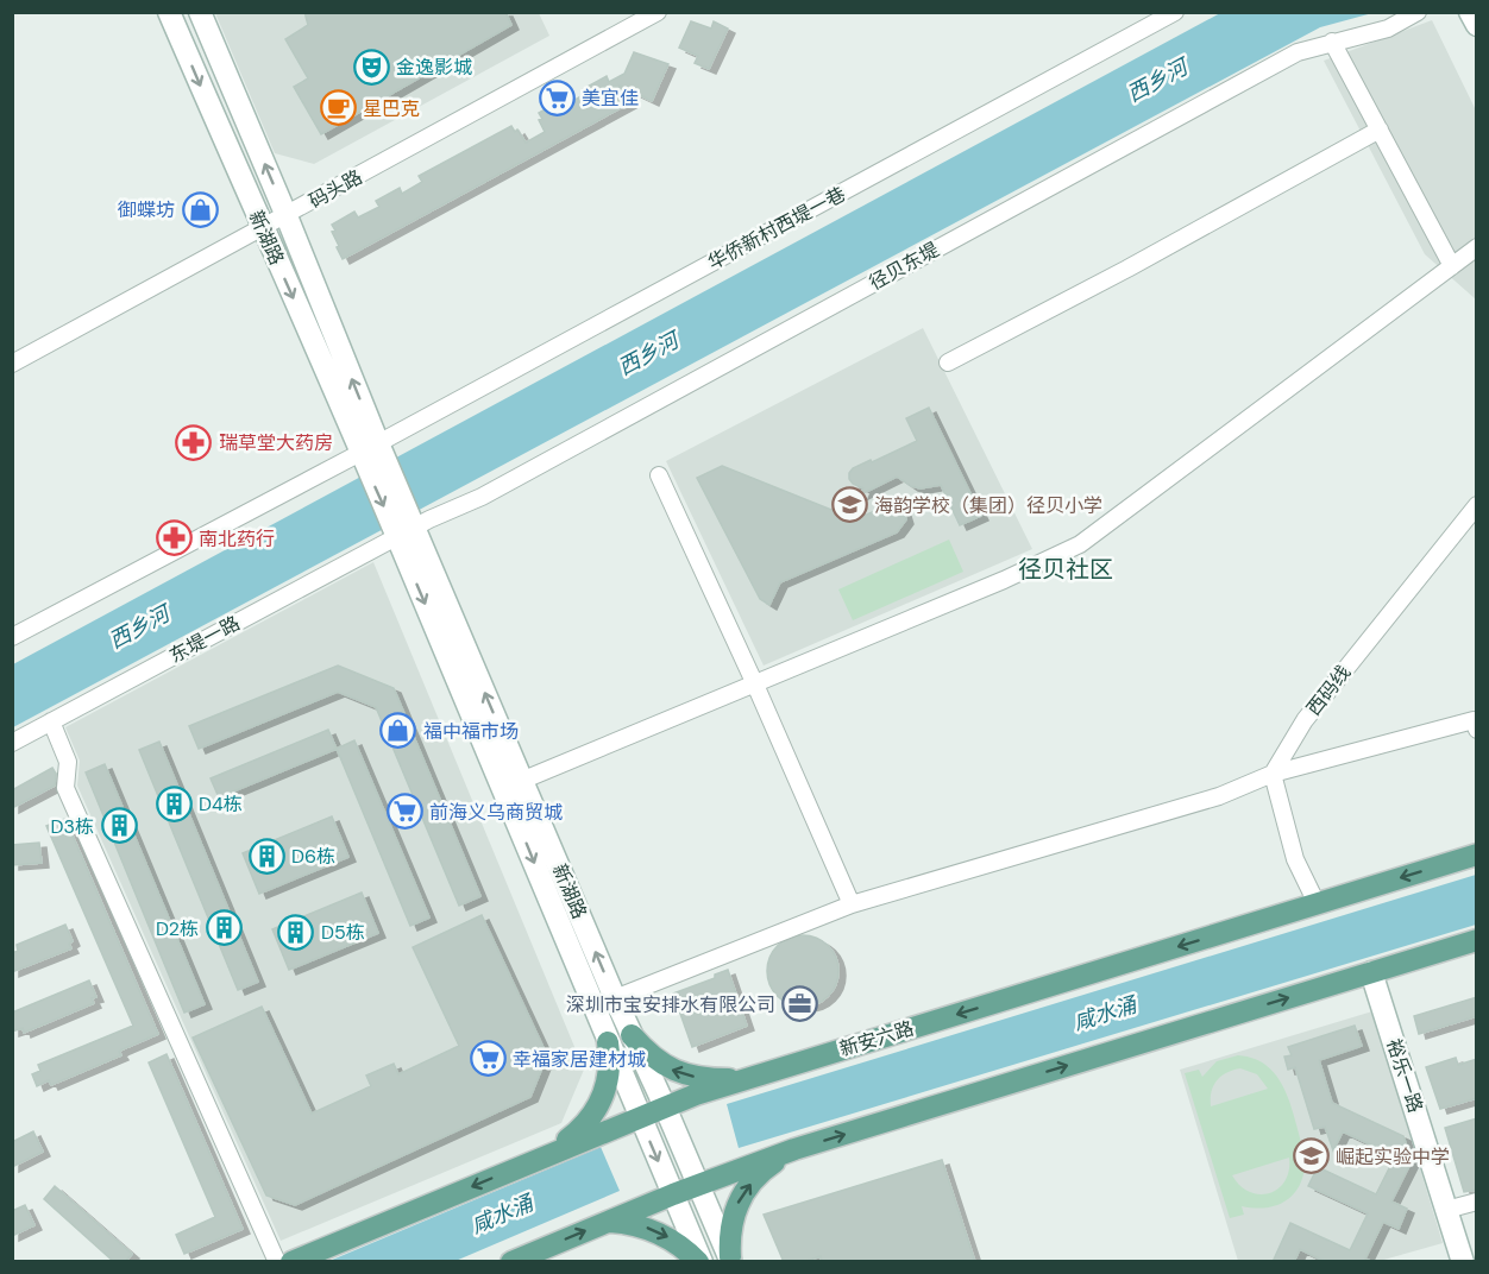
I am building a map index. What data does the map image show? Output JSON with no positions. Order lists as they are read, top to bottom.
{
  "streets": {
    "main road": ["新湖路", "新安六路", "裕乐一路"],
    "street": [
      "码头路",
      "华侨新村西堤一巷",
      "径贝东堤",
      "东堤一路",
      "西码线"
    ]
  },
  "crossings": [
    ["码头路", "新湖路"],
    ["华侨新村西堤一巷", "新湖路"],
    ["新湖路", "径贝东堤"],
    ["新湖路", "东堤一路"],
    ["新湖路", "新安六路"],
    ["径贝东堤", "东堤一路"]
  ],
  "districts": ["径贝社区"],
  "water": ["西乡河", "咸水涌"],
  "places": {
    "theatre": ["金逸影城"],
    "supermarket": ["美宜佳", "前海义乌商贸城", "幸福家居建材城"],
    "cafe": ["星巴克"],
    "shop": ["御蝶坊", "福中福市场"],
    "pharmacy": ["瑞草堂大药房", "南北药行"],
    "school or university": ["海韵学校（集团）径贝小学", "崛起实验中学"],
    "building": [
      "D4栋",
      "D3栋",
      "D6栋",
      "D2栋",
      "D5栋"
    ],
    "office": ["深圳市宝安排水有限公司"]
  }
}
